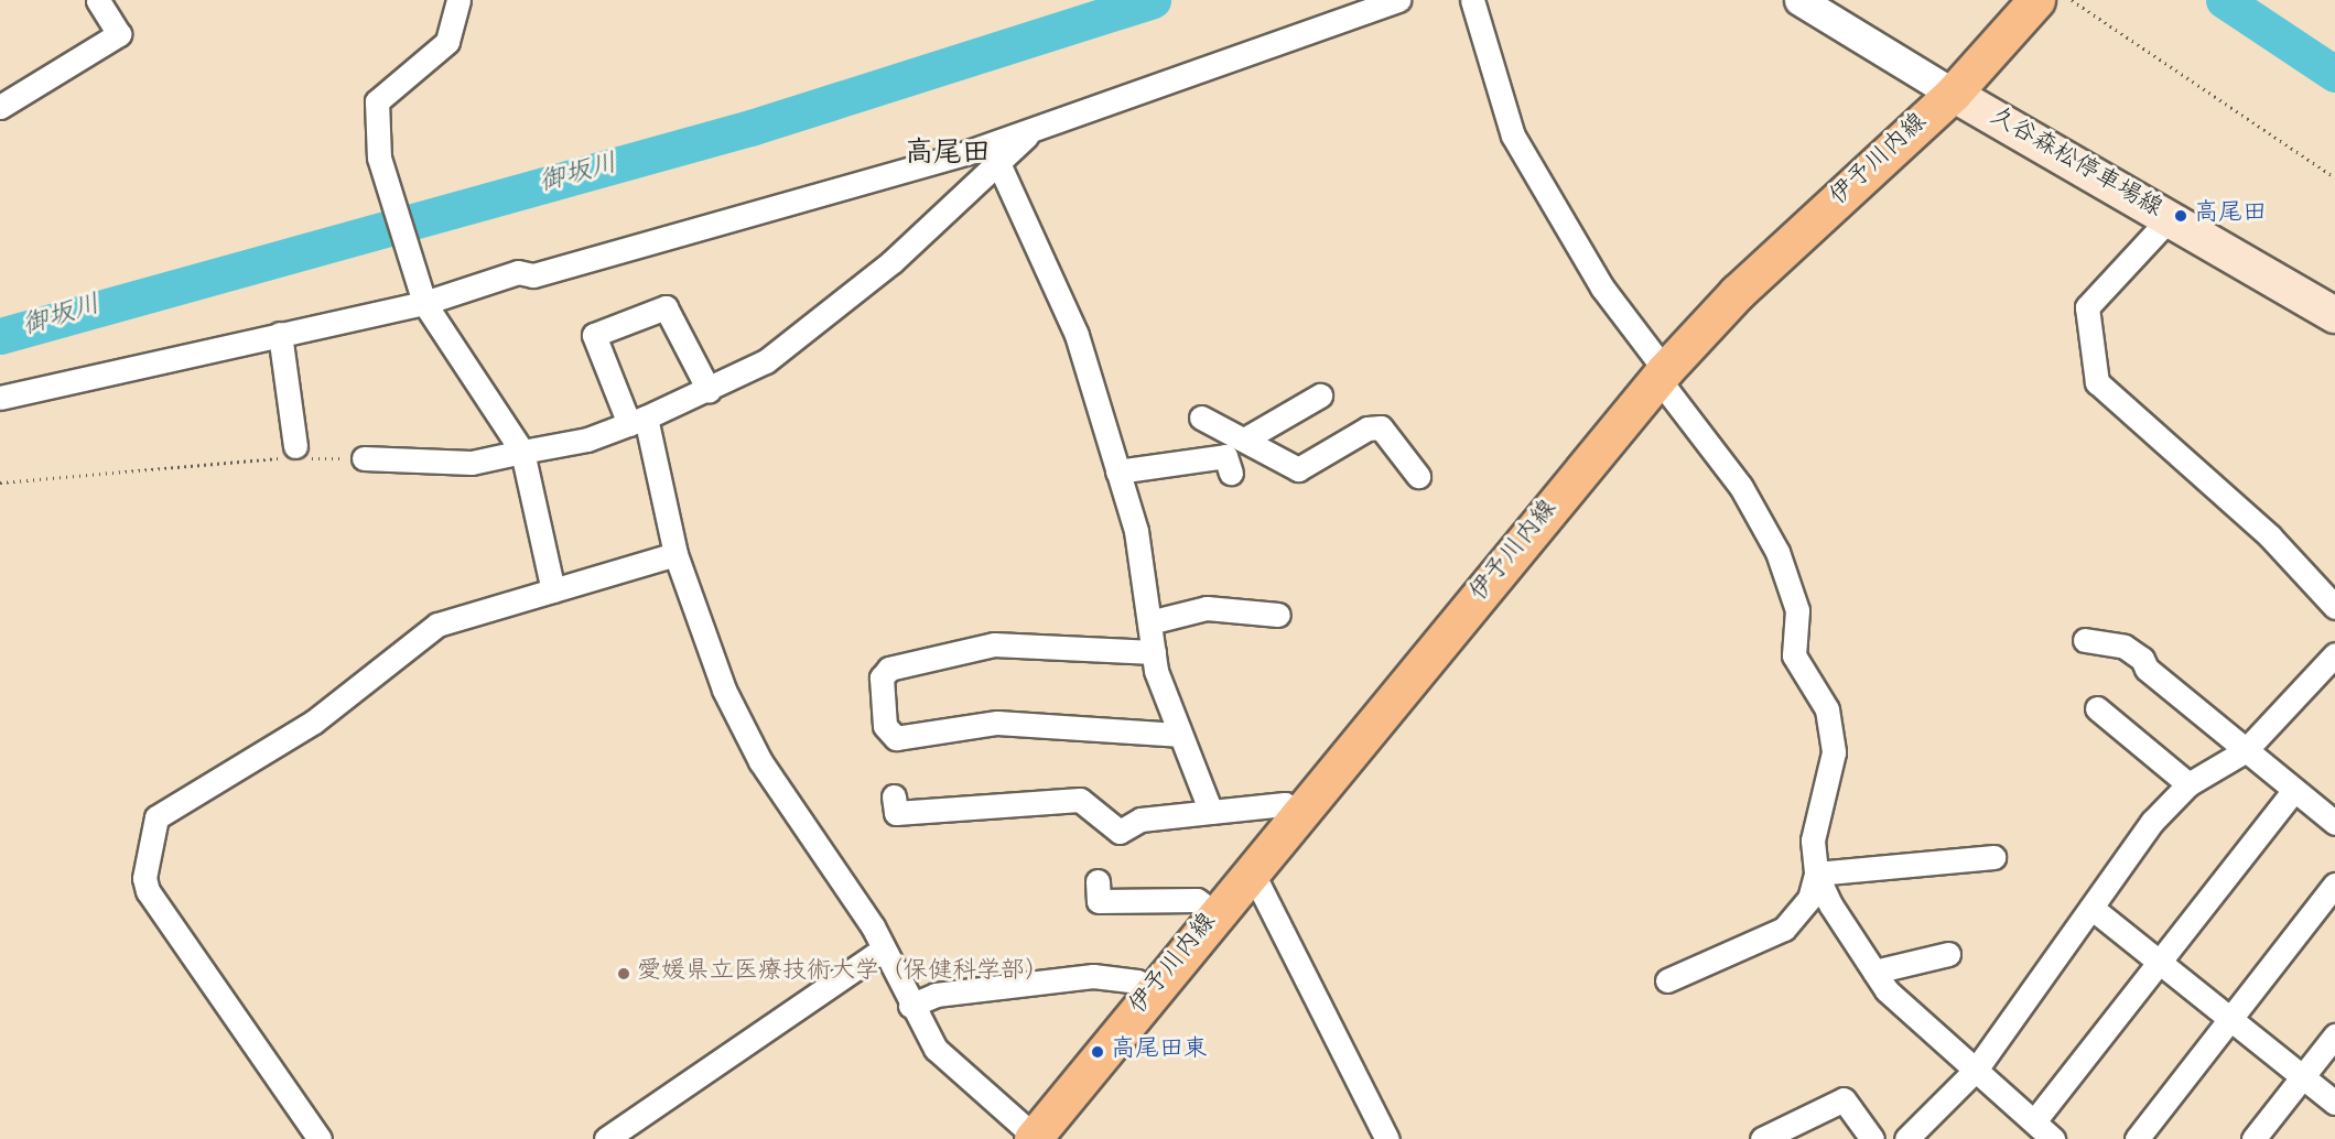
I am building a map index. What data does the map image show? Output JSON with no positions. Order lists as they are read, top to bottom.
{
  "streets": {
    "main road": ["伊予川内線", "久谷森松停車場線"]
  },
  "crossings": [
    ["伊予川内線", "久谷森松停車場線"]
  ],
  "districts": ["高尾田"],
  "water": ["御坂川"],
  "places": ["高尾田", "愛媛県立医療技術大学（保健科学部）", "高尾田東"]
}
